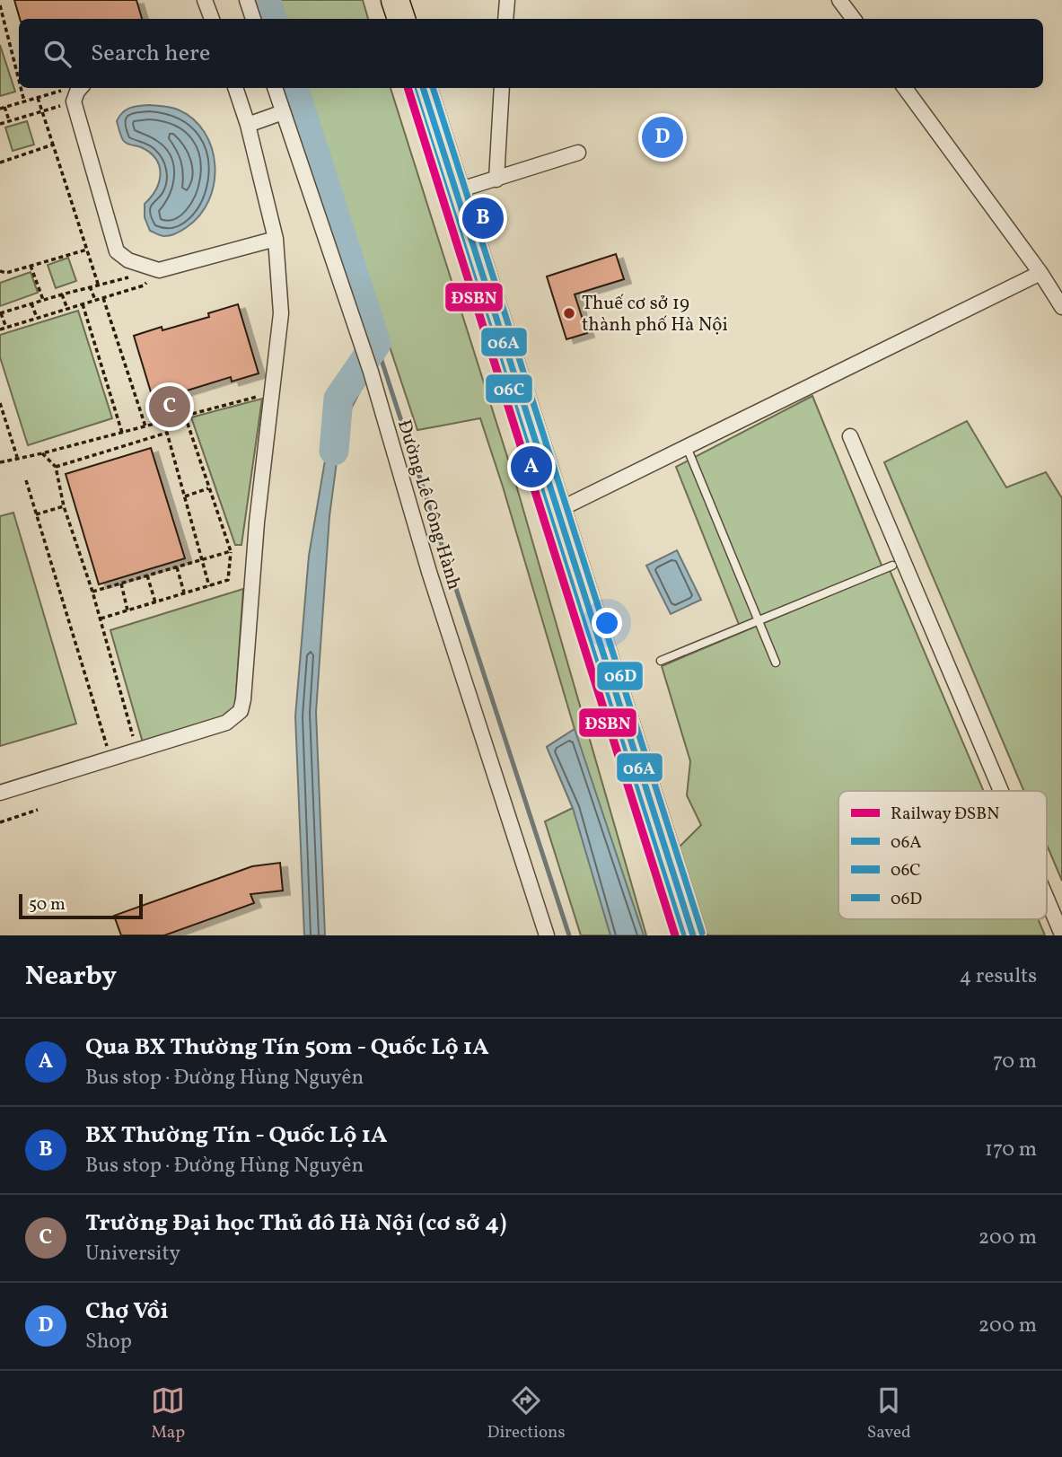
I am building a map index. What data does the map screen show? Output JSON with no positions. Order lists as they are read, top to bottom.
{
  "streets": {
    "street": ["Đường Lê Công Hành"]
  },
  "places": ["Thuế cơ sở 19 thành phố Hà Nội"],
  "lines": [
    "rail line ĐSBN",
    "transit line 06A",
    "transit line 06C",
    "transit line 06D"
  ],
  "legend": [
    "Railway ĐSBN",
    "06A",
    "06C",
    "06D"
  ],
  "scale_bar": "50 m",
  "page": {
    "search": "Search here",
    "pins": [
      "D",
      "B",
      "C",
      "A"
    ],
    "scale": "50 m",
    "heading": ["Nearby", "4 results"],
    "list": [
      {
        "mark": "A",
        "name": "Qua BX Thường Tín 50m - Quốc Lộ 1A",
        "note": "Bus stop · Đường Hùng Nguyên",
        "value": "70 m"
      },
      {
        "mark": "B",
        "name": "BX Thường Tín - Quốc Lộ 1A",
        "note": "Bus stop · Đường Hùng Nguyên",
        "value": "170 m"
      },
      {
        "mark": "C",
        "name": "Trường Đại học Thủ đô Hà Nội (cơ sở 4)",
        "note": "University",
        "value": "200 m"
      },
      {
        "mark": "D",
        "name": "Chợ Vồi",
        "note": "Shop",
        "value": "200 m"
      }
    ],
    "nav": ["Map", "Directions", "Saved"]
  }
}
